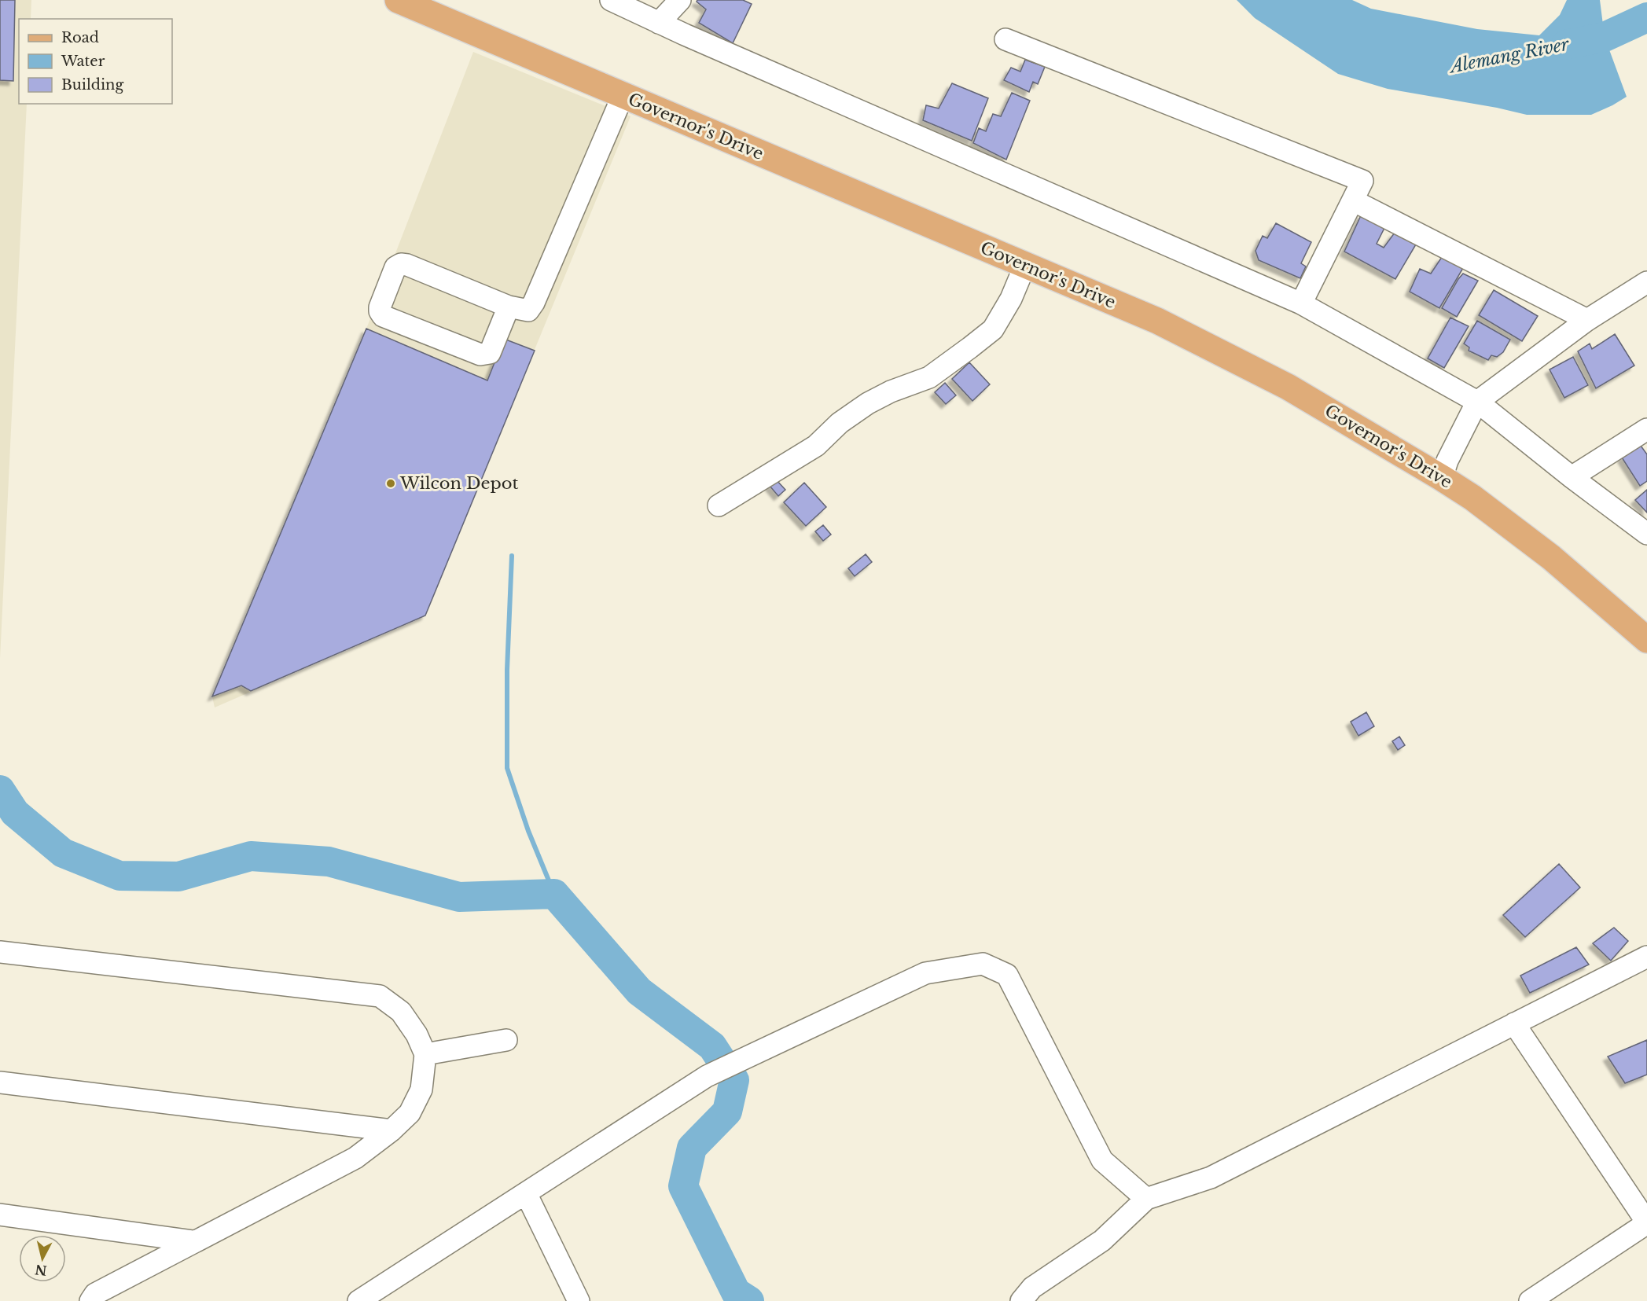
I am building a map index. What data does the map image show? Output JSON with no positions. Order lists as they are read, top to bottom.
{
  "streets": {
    "main road": ["Governor's Drive"]
  },
  "water": ["Alemang River"],
  "places": ["Wilcon Depot"],
  "legend": ["Road", "Water", "Building"],
  "north": "bottom"
}
